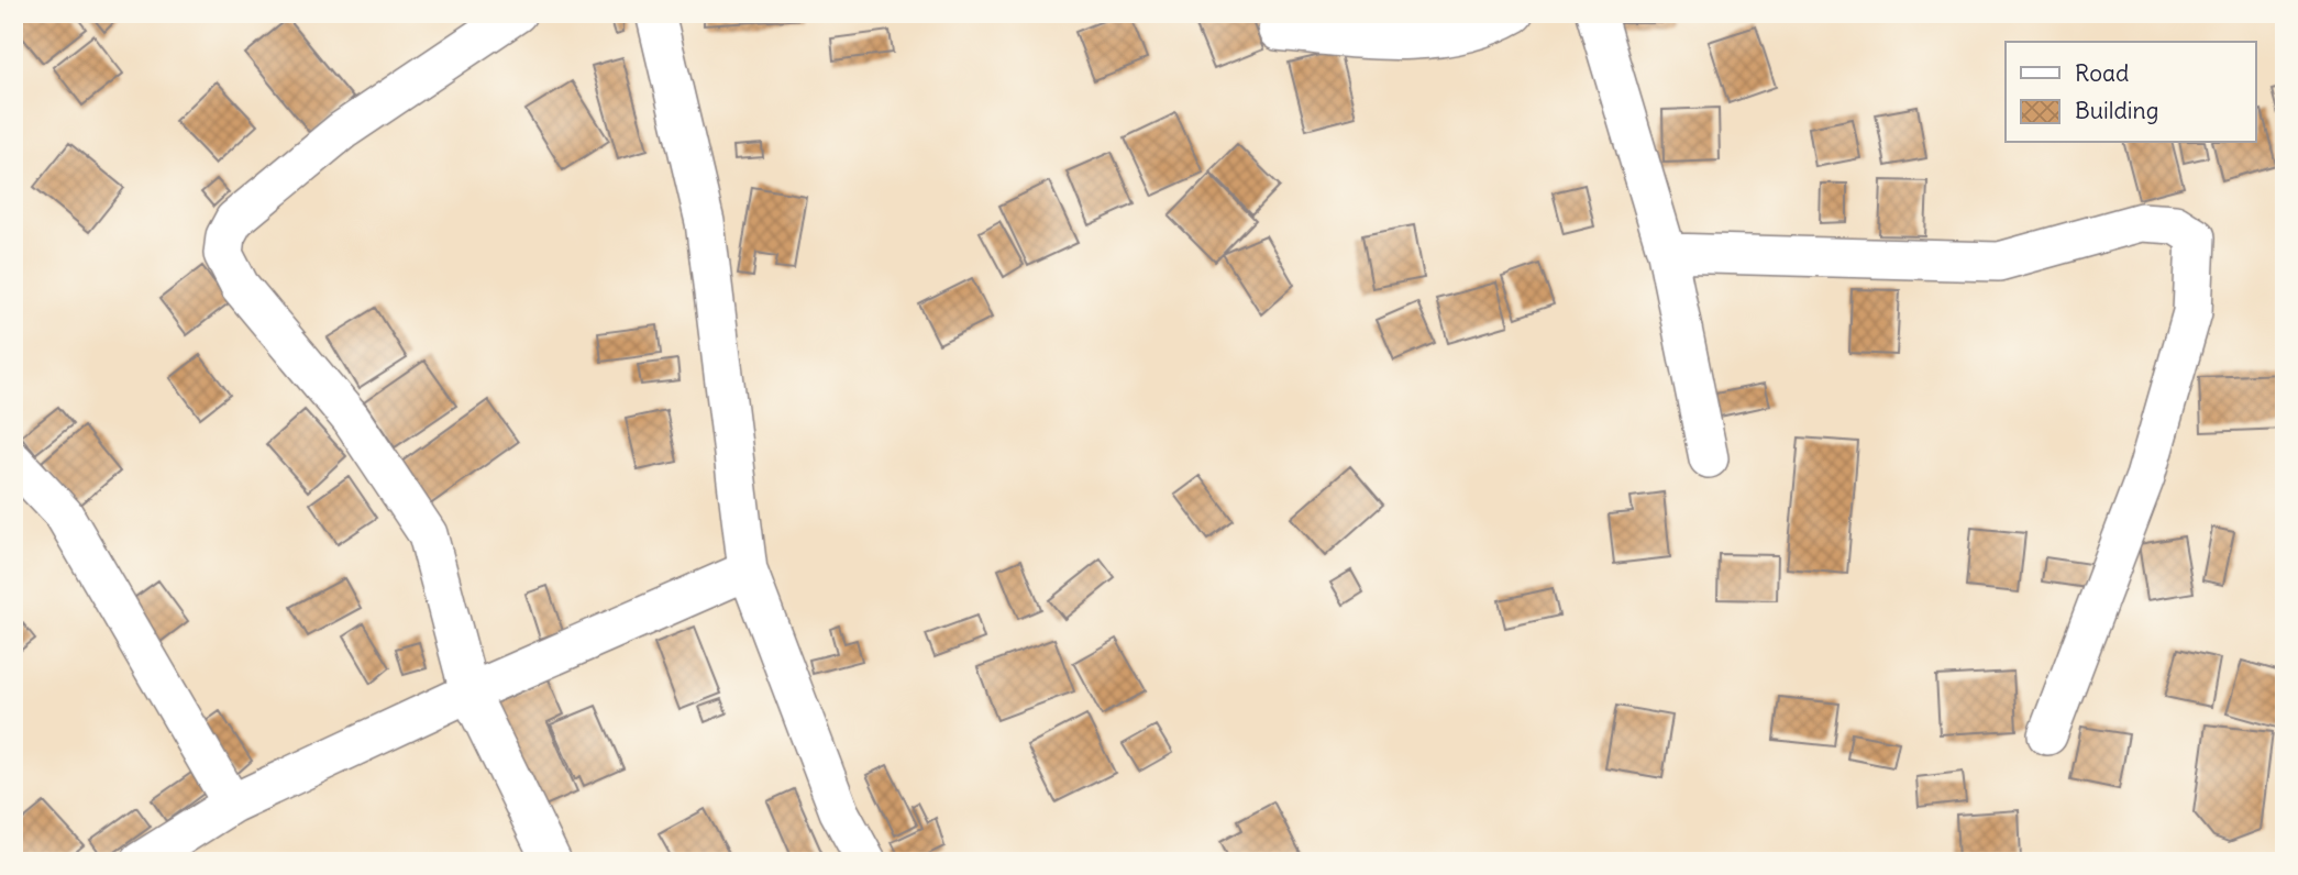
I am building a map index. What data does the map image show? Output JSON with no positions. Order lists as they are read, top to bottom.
{
  "legend": ["Road", "Building"]
}
